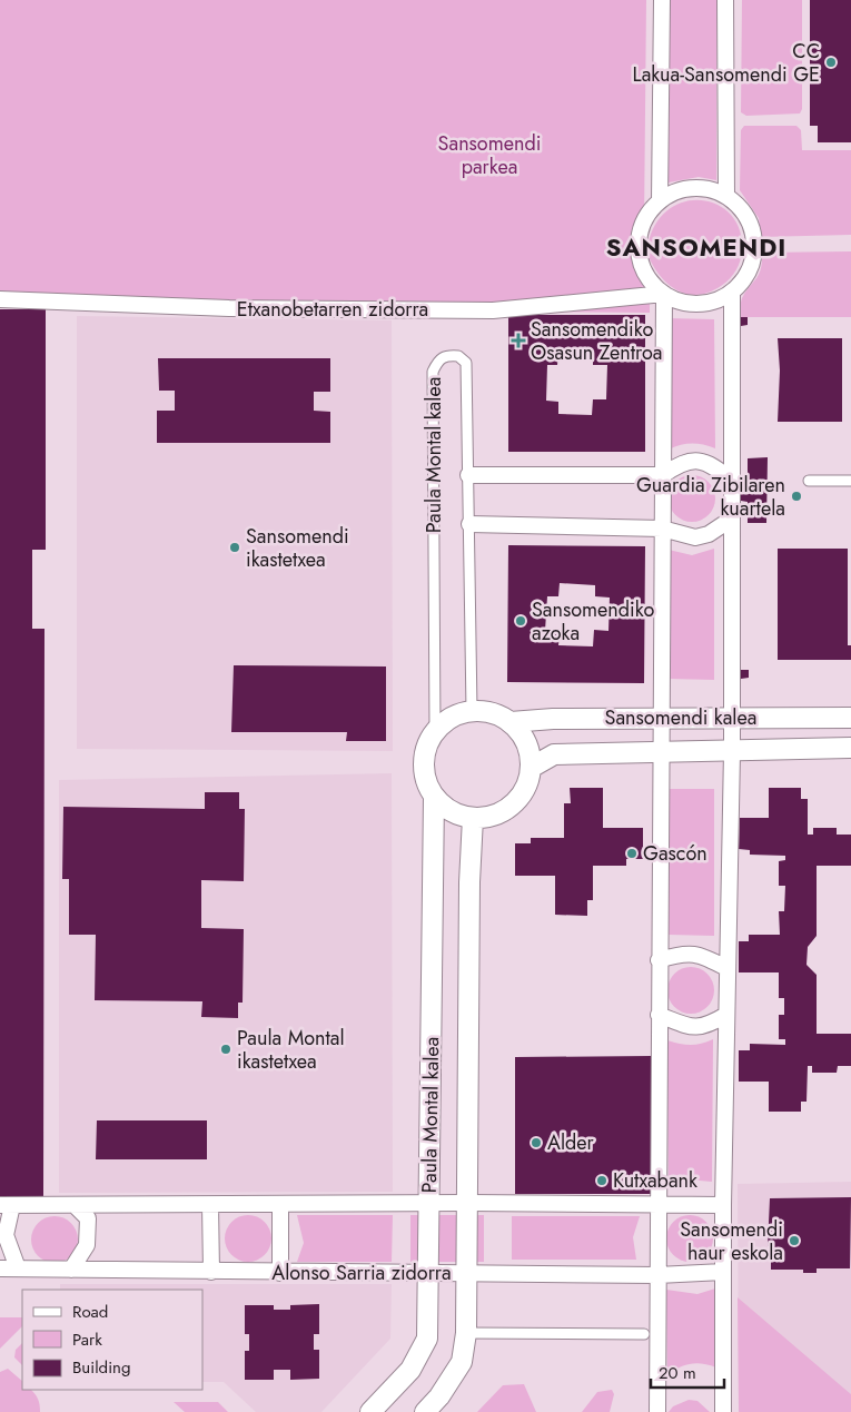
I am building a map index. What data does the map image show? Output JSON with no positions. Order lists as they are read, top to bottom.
{
  "streets": {
    "street": [
      "Etxanobetarren zidorra",
      "Paula Montal kalea",
      "Sansomendi kalea",
      "Alonso Sarria zidorra"
    ]
  },
  "crossings": [
    ["Paula Montal kalea", "Sansomendi kalea"],
    ["Paula Montal kalea", "Alonso Sarria zidorra"]
  ],
  "districts": ["SANSOMENDI"],
  "parks": ["Sansomendi parkea"],
  "places": {
    "other": [
      "CC Lakua-Sansomendi GE",
      "Guardia Zibilaren kuartela",
      "Sansomendi ikastetxea",
      "Sansomendiko azoka",
      "Gascón",
      "Paula Montal ikastetxea",
      "Alder",
      "Kutxabank",
      "Sansomendi haur eskola"
    ],
    "health": ["Sansomendiko Osasun Zentroa"]
  },
  "legend": ["Road", "Park", "Building"],
  "scale_bar": "20 m"
}
